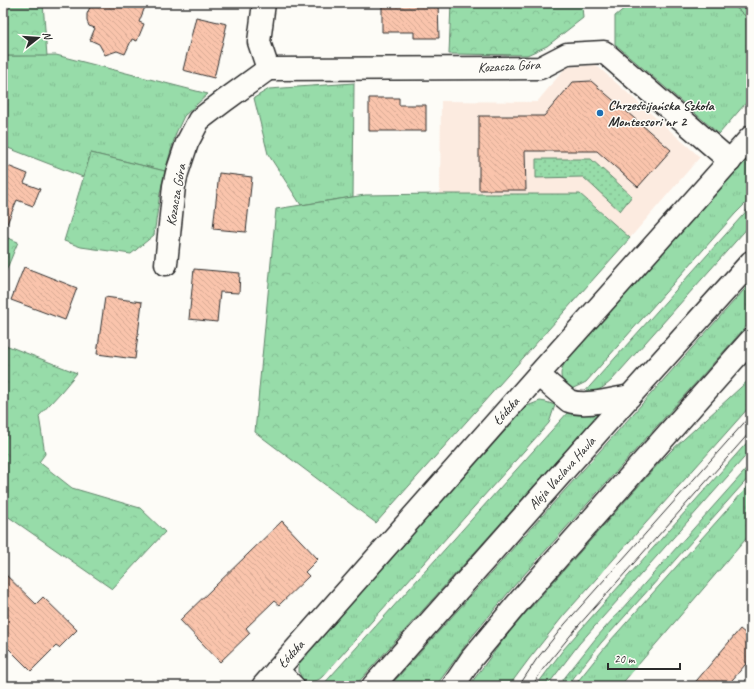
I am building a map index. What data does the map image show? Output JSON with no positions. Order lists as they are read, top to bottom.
{
  "streets": {
    "street": ["Kozacza Góra", "Łódzka", "Aleja Vaclava Havla"]
  },
  "crossings": [
    ["Kozacza Góra", "Łódzka"]
  ],
  "places": ["Chrześcijańska Szkoła Montessori nr 2"],
  "scale_bar": "20 m",
  "north": "right"
}
